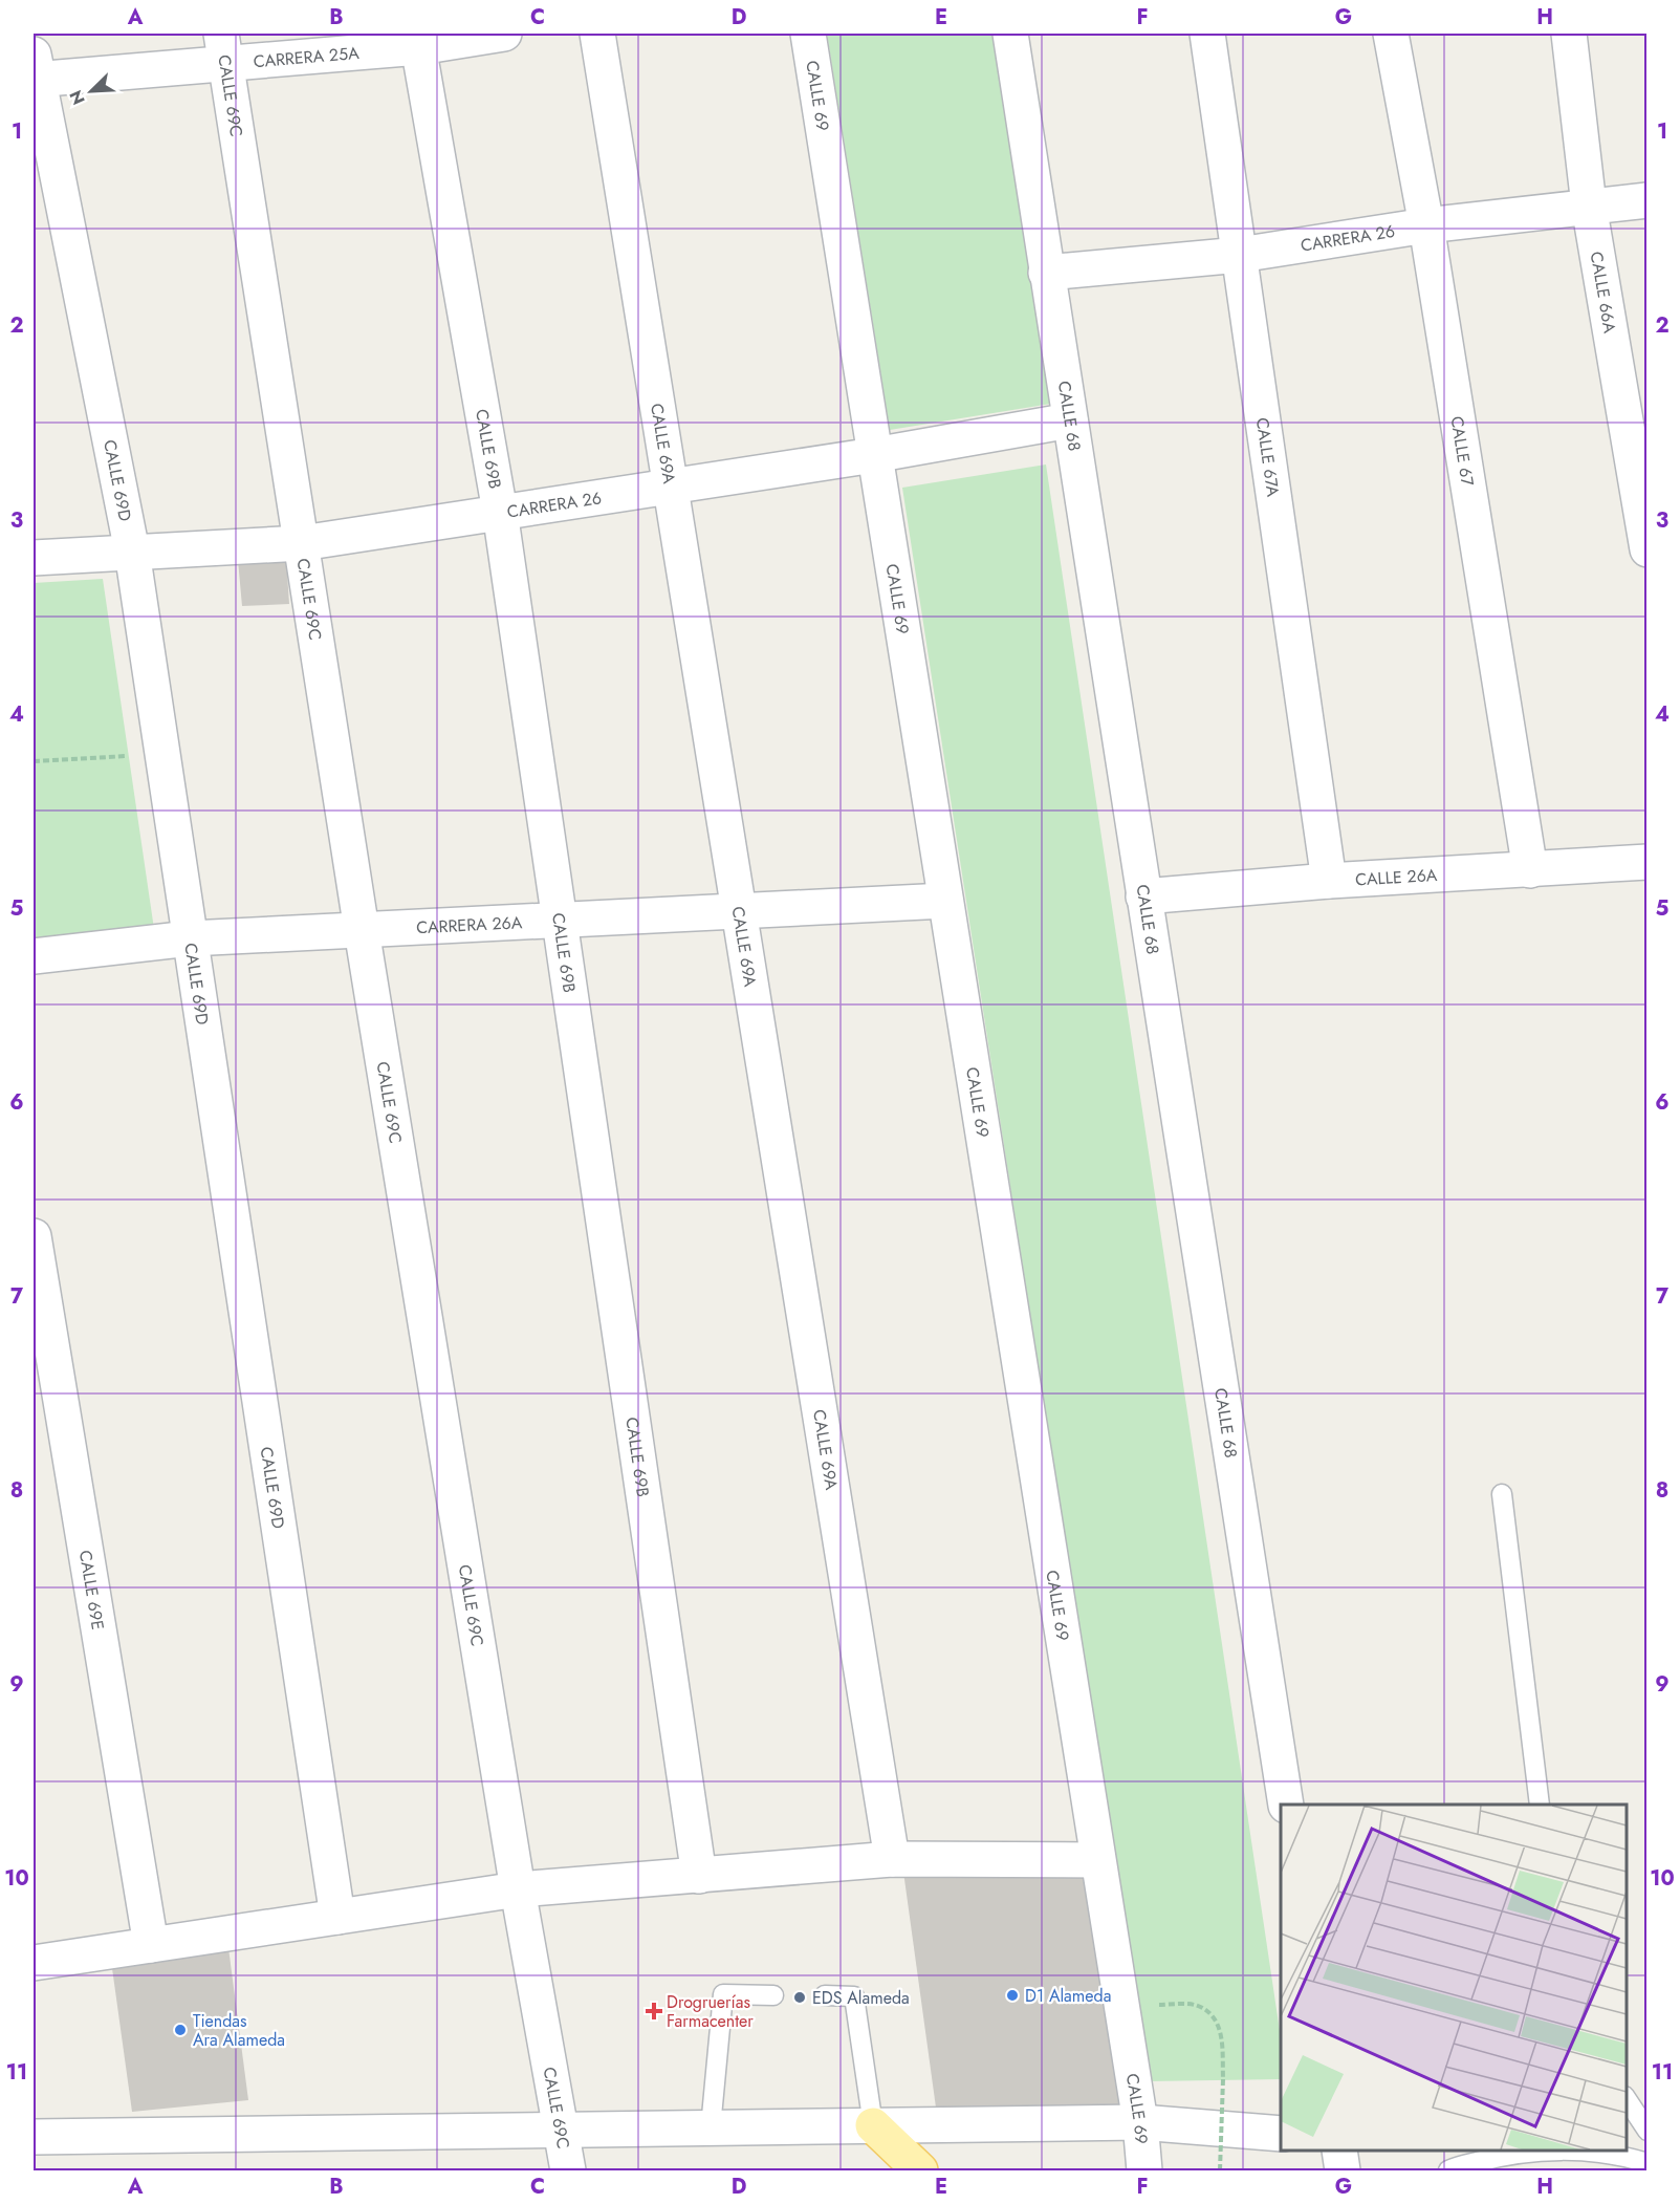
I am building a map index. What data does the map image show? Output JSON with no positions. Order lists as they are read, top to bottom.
{
  "streets": {
    "street": [
      "CARRERA 25A",
      "CALLE 69",
      "CALLE 69C",
      "CARRERA 26",
      "CALLE 66A",
      "CALLE 68",
      "CALLE 69A",
      "CALLE 69B",
      "CALLE 67",
      "CALLE 67A",
      "CALLE 69D",
      "CALLE 26A",
      "CARRERA 26A",
      "CALLE 69E"
    ]
  },
  "crossings": [
    ["CARRERA 25A", "CALLE 69C"],
    ["CARRERA 25A", "CALLE 69B"],
    ["CARRERA 25A", "CALLE 69D"],
    ["CALLE 69", "CARRERA 26"],
    ["CALLE 69", "CARRERA 26A"],
    ["CALLE 69C", "CARRERA 26"],
    ["CALLE 69C", "CARRERA 26A"],
    ["CARRERA 26", "CALLE 66A"],
    ["CARRERA 26", "CALLE 68"],
    ["CARRERA 26", "CALLE 69A"],
    ["CARRERA 26", "CALLE 69B"],
    ["CARRERA 26", "CALLE 67"],
    ["CARRERA 26", "CALLE 67A"],
    ["CARRERA 26", "CALLE 69D"],
    ["CALLE 68", "CALLE 26A"],
    ["CALLE 69A", "CARRERA 26A"],
    ["CALLE 69B", "CARRERA 26A"],
    ["CALLE 67", "CALLE 26A"],
    ["CALLE 67A", "CALLE 26A"],
    ["CALLE 69D", "CARRERA 26A"]
  ],
  "places": {
    "other": ["D1 Alameda", "EDS Alameda", "Tiendas Ara Alameda"],
    "health": ["Drogruerías Farmacenter"]
  },
  "north": "bottom left",
  "grid": {
    "columns": [
      "A",
      "B",
      "C",
      "D",
      "E",
      "F",
      "G",
      "H"
    ],
    "rows": [
      "1",
      "2",
      "3",
      "4",
      "5",
      "6",
      "7",
      "8",
      "9",
      "10",
      "11"
    ]
  }
}
